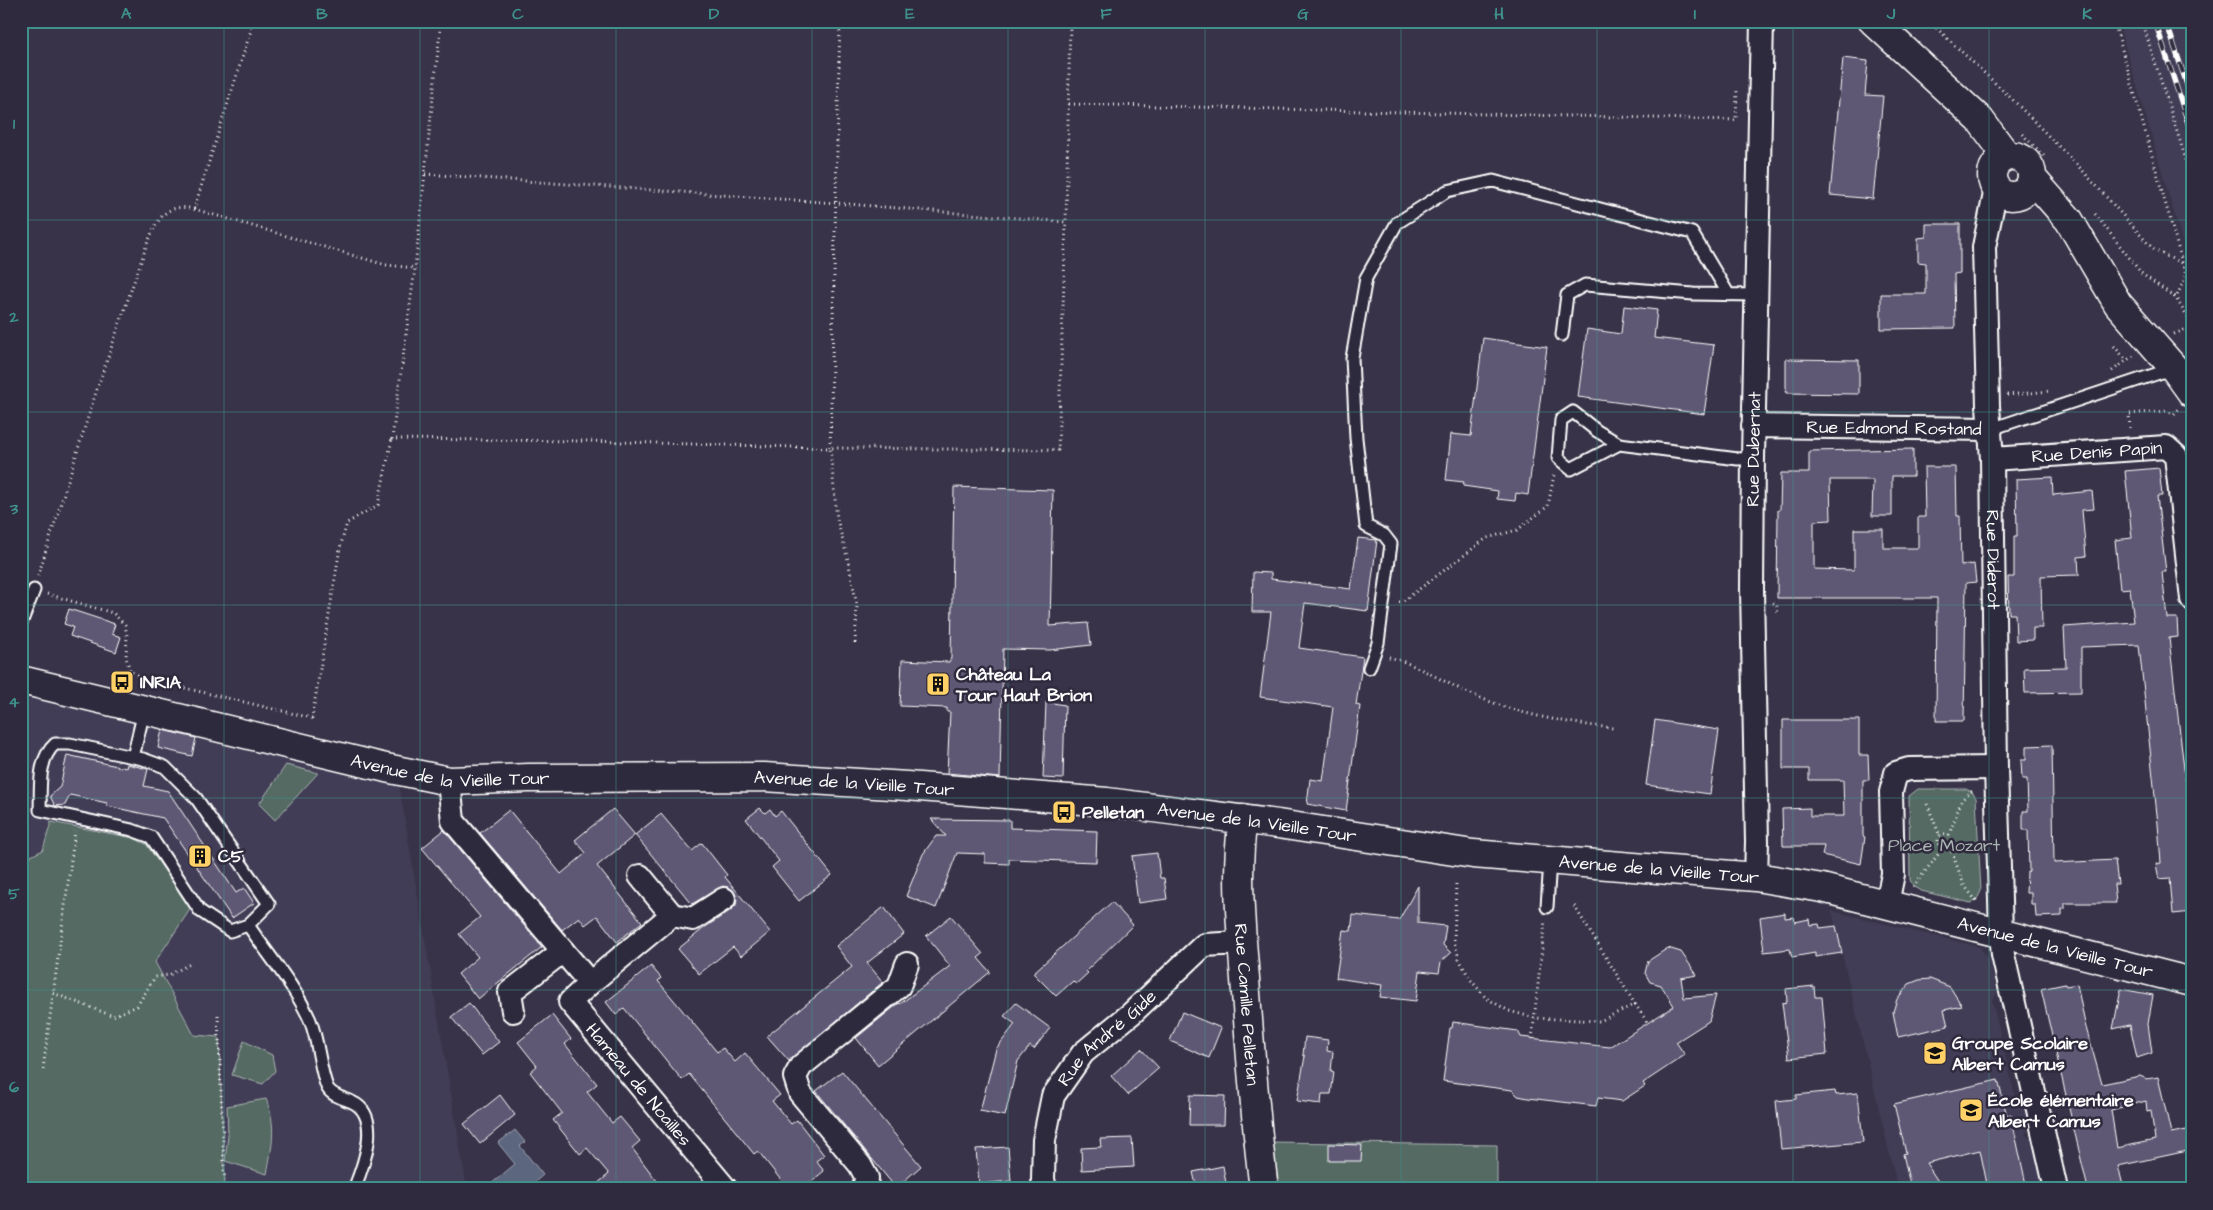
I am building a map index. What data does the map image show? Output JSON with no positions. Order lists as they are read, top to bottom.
{
  "streets": {
    "street": [
      "Rue Edmond Rostand",
      "Rue Dubernat",
      "Rue Denis Papin",
      "Rue Diderot",
      "Avenue de la Vieille Tour",
      "Rue Camille Pelletan",
      "Rue André Gide",
      "Hameau de Noailles"
    ]
  },
  "crossings": [
    ["Rue Edmond Rostand", "Rue Dubernat"],
    ["Rue Edmond Rostand", "Rue Diderot"],
    ["Rue Dubernat", "Avenue de la Vieille Tour"],
    ["Rue Denis Papin", "Rue Diderot"],
    ["Rue Diderot", "Avenue de la Vieille Tour"],
    ["Avenue de la Vieille Tour", "Rue Camille Pelletan"],
    ["Rue Camille Pelletan", "Rue André Gide"]
  ],
  "parks": ["Place Mozart"],
  "places": {
    "bus stop": ["INRIA", "Pelletan"],
    "building": ["Château La Tour Haut Brion", "C5"],
    "school or university": ["Groupe Scolaire Albert Camus", "École élémentaire Albert Camus"]
  },
  "grid": {
    "columns": [
      "A",
      "B",
      "C",
      "D",
      "E",
      "F",
      "G",
      "H",
      "I",
      "J",
      "K"
    ],
    "rows": [
      "1",
      "2",
      "3",
      "4",
      "5",
      "6"
    ]
  }
}
